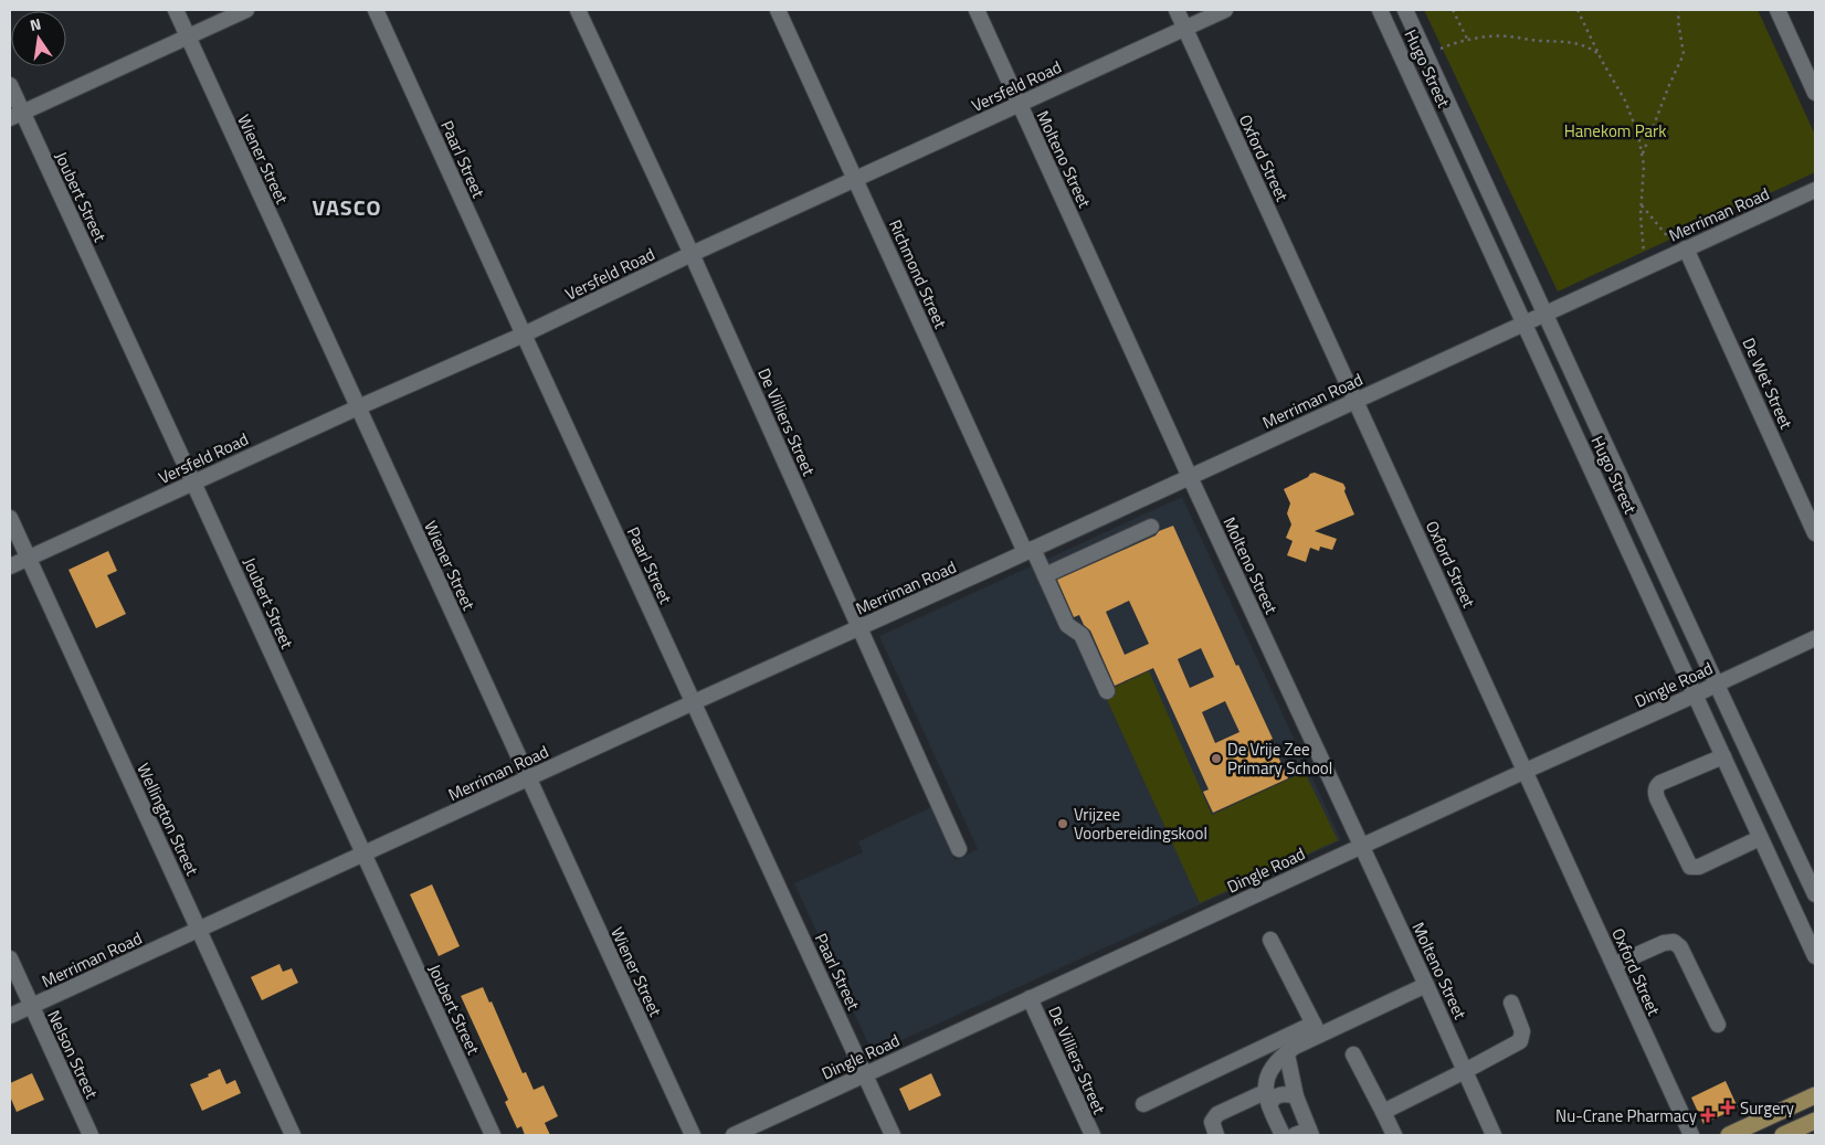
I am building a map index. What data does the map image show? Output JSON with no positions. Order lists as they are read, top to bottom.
{
  "streets": {
    "street": [
      "Hugo Street",
      "Versfeld Road",
      "Oxford Street",
      "Wiener Street",
      "Paarl Street",
      "Molteno Street",
      "Joubert Street",
      "Merriman Road",
      "Richmond Street",
      "De Wet Street",
      "De Villiers Street",
      "Dingle Road",
      "Wellington Street",
      "Nelson Street"
    ]
  },
  "crossings": [
    ["Hugo Street", "Merriman Road"],
    ["Hugo Street", "Dingle Road"],
    ["Versfeld Road", "Oxford Street"],
    ["Versfeld Road", "Wiener Street"],
    ["Versfeld Road", "Paarl Street"],
    ["Versfeld Road", "Molteno Street"],
    ["Versfeld Road", "Joubert Street"],
    ["Versfeld Road", "Richmond Street"],
    ["Versfeld Road", "De Villiers Street"],
    ["Versfeld Road", "Wellington Street"],
    ["Oxford Street", "Merriman Road"],
    ["Oxford Street", "Dingle Road"],
    ["Wiener Street", "Merriman Road"],
    ["Paarl Street", "Merriman Road"],
    ["Paarl Street", "Dingle Road"],
    ["Molteno Street", "Merriman Road"],
    ["Molteno Street", "Dingle Road"],
    ["Joubert Street", "Merriman Road"],
    ["Merriman Road", "Richmond Street"],
    ["Merriman Road", "De Wet Street"],
    ["Merriman Road", "De Villiers Street"],
    ["Merriman Road", "Wellington Street"],
    ["Merriman Road", "Nelson Street"],
    ["De Villiers Street", "Dingle Road"]
  ],
  "districts": ["VASCO"],
  "parks": ["Hanekom Park"],
  "places": {
    "other": ["De Vrije Zee Primary School", "Vrijzee Voorbereidingskool"],
    "health": ["Surgery", "Nu-Crane Pharmacy"]
  },
  "north": "top"
}
